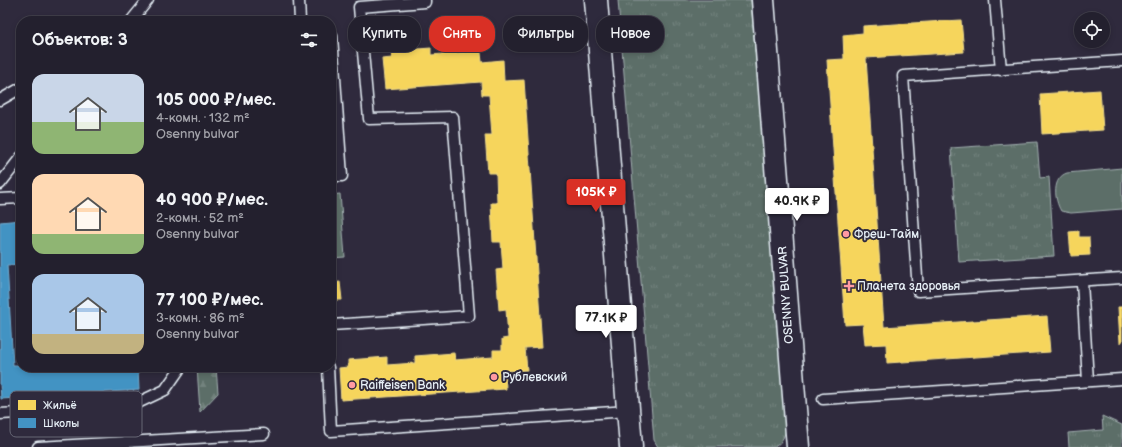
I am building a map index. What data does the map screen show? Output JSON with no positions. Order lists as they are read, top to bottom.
{
  "streets": {
    "street": ["OSENNY BULVAR"]
  },
  "places": {
    "other": ["Фреш-Тайм", "Рублевский", "Raiffeisen Bank"],
    "health": ["Планета здоровья"]
  },
  "legend": ["Жильё", "Школы"],
  "page": {
    "chip": [
      "Купить",
      "Снять",
      "Фильтры",
      "Новое"
    ],
    "heading": "Объектов: 3",
    "list": [
      {
        "name": "105 000 ₽/мес.",
        "note": "4-комн. · 132 m² · Osenny bulvar"
      },
      {
        "name": "40 900 ₽/мес.",
        "note": "2-комн. · 52 m² · Osenny bulvar"
      },
      {
        "name": "77 100 ₽/мес.",
        "note": "3-комн. · 86 m² · Osenny bulvar"
      }
    ],
    "price": ["105K ₽", "40.9K ₽", "77.1K ₽"]
  }
}
